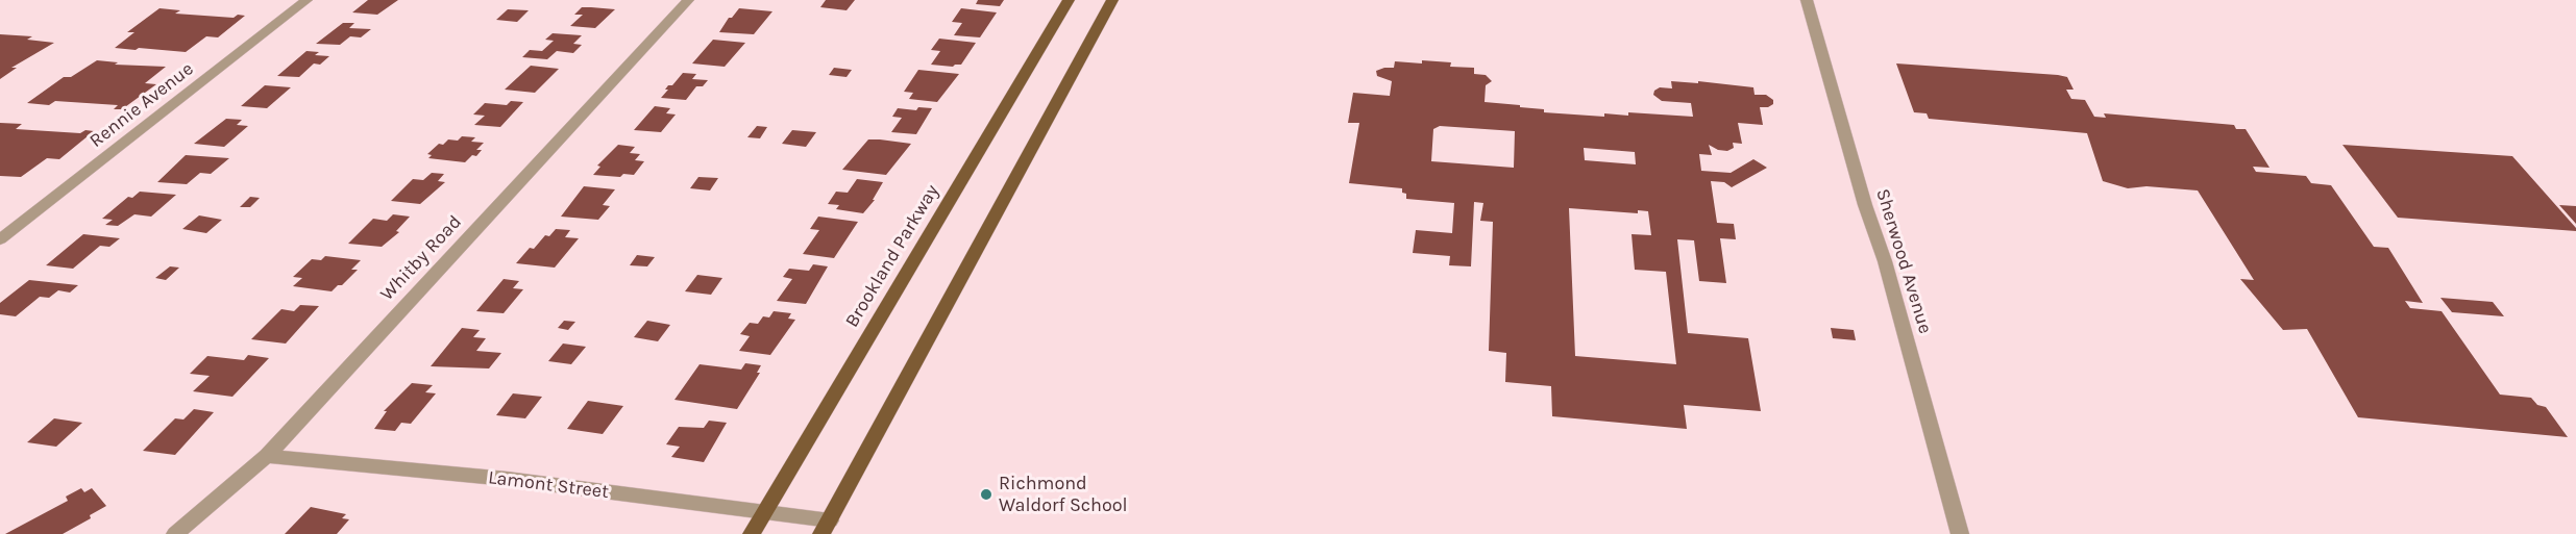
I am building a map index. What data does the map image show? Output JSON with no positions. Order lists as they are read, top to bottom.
{
  "streets": {
    "main road": ["Brookland Parkway"],
    "street": [
      "Rennie Avenue",
      "Whitby Road",
      "Sherwood Avenue",
      "Lamont Street"
    ]
  },
  "crossings": [
    ["Brookland Parkway", "Lamont Street"],
    ["Whitby Road", "Lamont Street"]
  ],
  "places": ["Richmond Waldorf School"]
}
